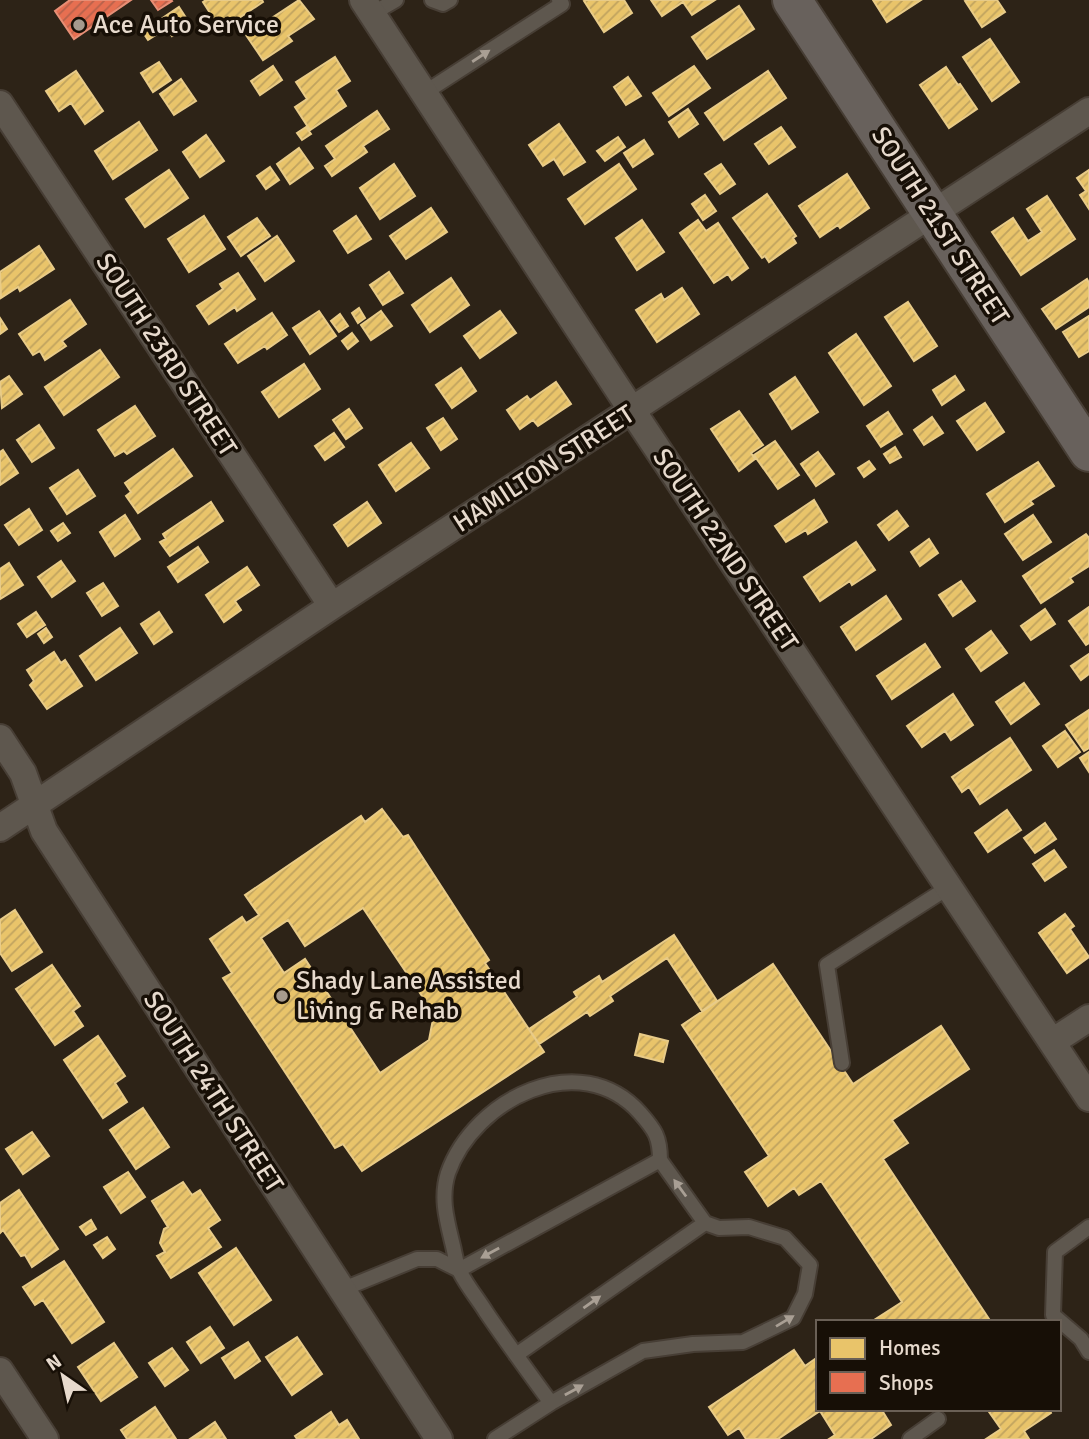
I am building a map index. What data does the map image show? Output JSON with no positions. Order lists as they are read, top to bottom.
{
  "streets": {
    "street": [
      "SOUTH 21ST STREET",
      "SOUTH 23RD STREET",
      "HAMILTON STREET",
      "SOUTH 22ND STREET",
      "SOUTH 24TH STREET"
    ]
  },
  "crossings": [
    ["SOUTH 21ST STREET", "HAMILTON STREET"],
    ["SOUTH 23RD STREET", "HAMILTON STREET"],
    ["HAMILTON STREET", "SOUTH 22ND STREET"],
    ["HAMILTON STREET", "SOUTH 24TH STREET"]
  ],
  "places": ["Ace Auto Service", "Shady Lane Assisted Living & Rehab"],
  "legend": ["Homes", "Shops"],
  "north": "top left"
}
